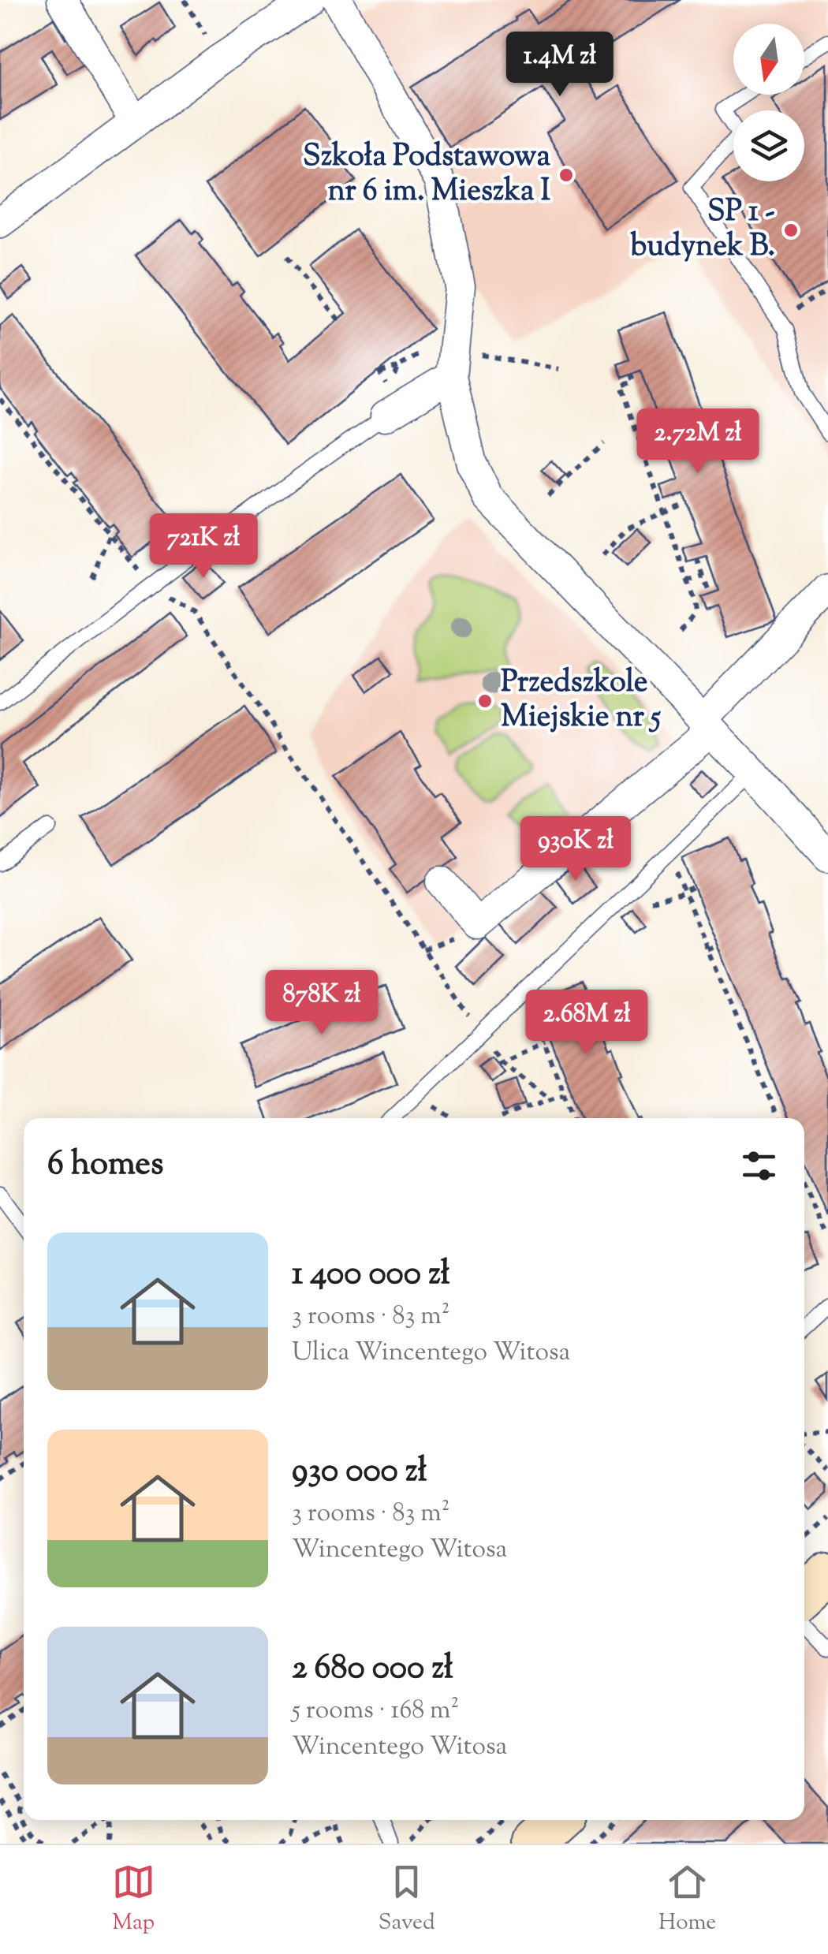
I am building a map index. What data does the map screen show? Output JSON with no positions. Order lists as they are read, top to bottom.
{
  "places": ["Szkoła Podstawowa nr 6 im. Mieszka I", "SP 1 - budynek B.", "Przedszkole Miejskie nr 5"],
  "north": "bottom",
  "page": {
    "price": [
      "1.4M zł",
      "2.72M zł",
      "721K zł",
      "930K zł",
      "878K zł",
      "2.68M zł"
    ],
    "heading": "6 homes",
    "list": [
      {
        "name": "1 400 000 zł",
        "note": "3 rooms · 83 m² · Ulica Wincentego Witosa"
      },
      {
        "name": "930 000 zł",
        "note": "3 rooms · 83 m² · Wincentego Witosa"
      },
      {
        "name": "2 680 000 zł",
        "note": "5 rooms · 168 m² · Wincentego Witosa"
      }
    ],
    "tabs": ["Map", "Saved", "Home"]
  }
}
